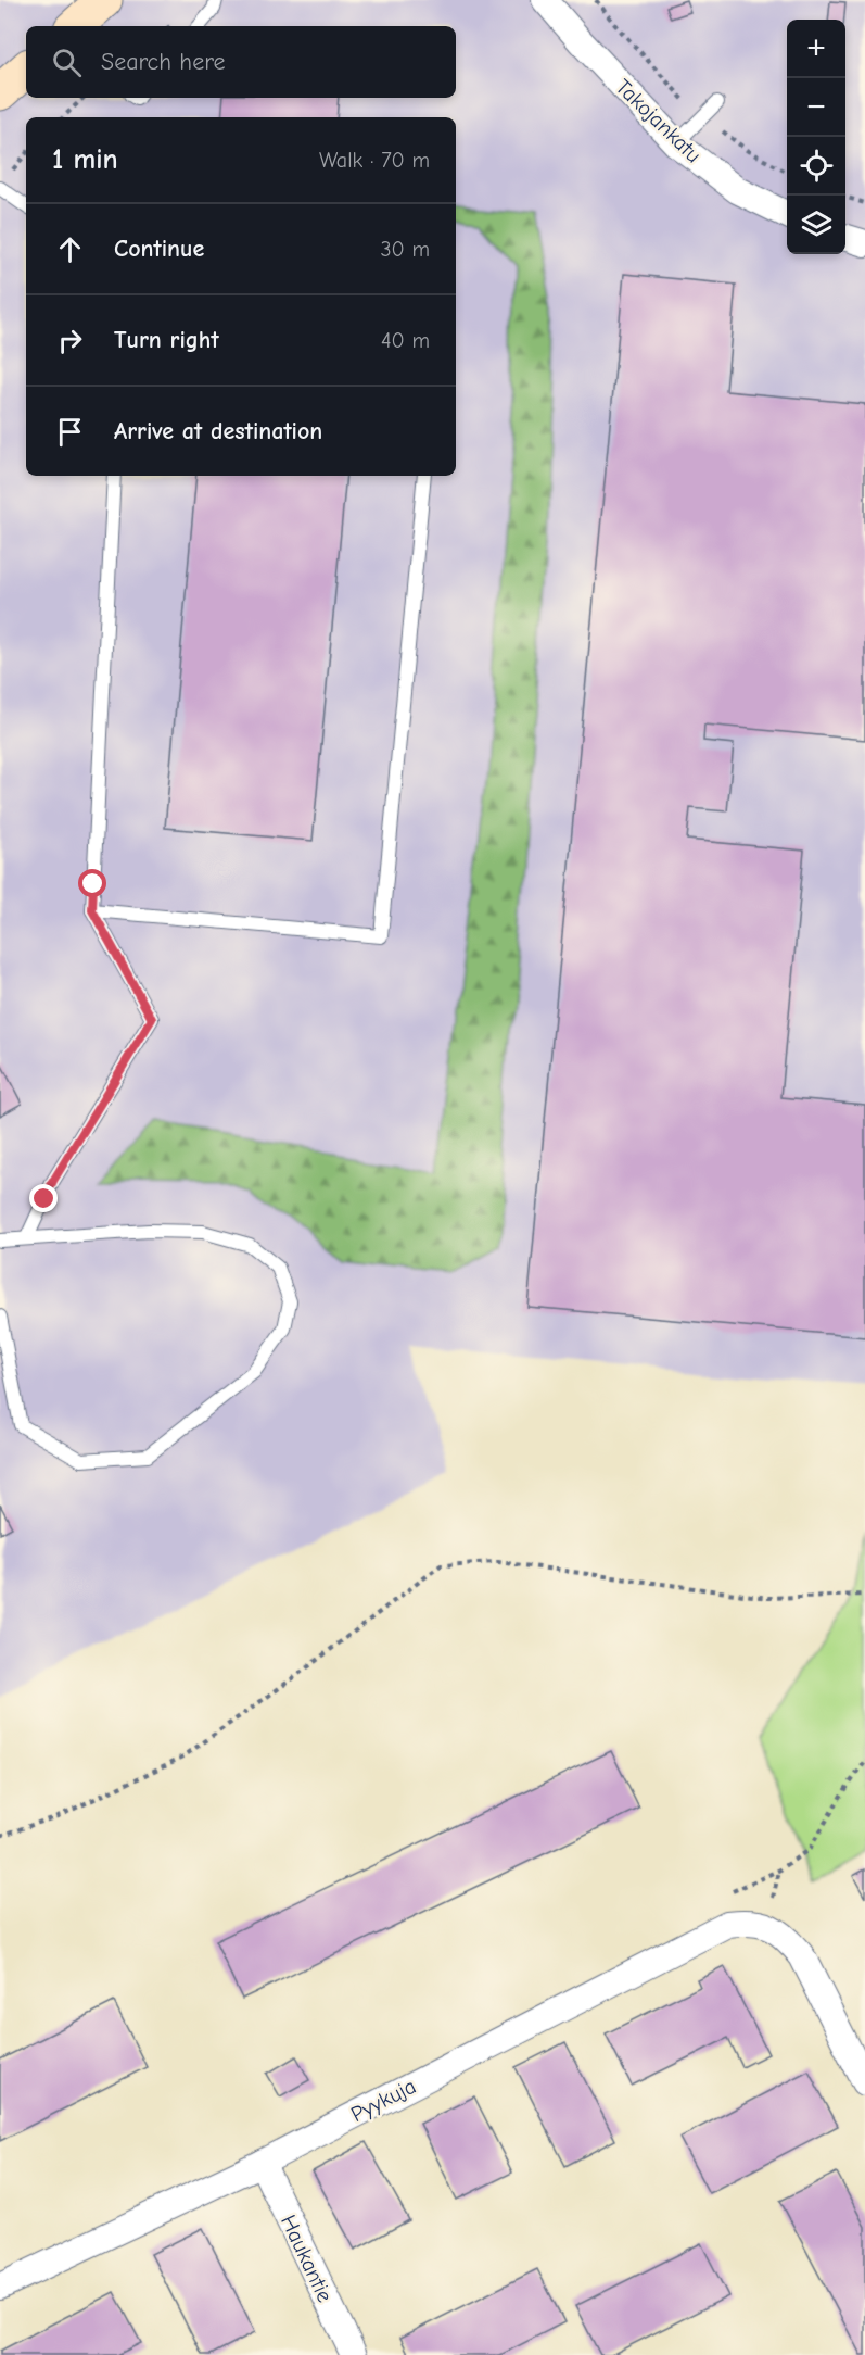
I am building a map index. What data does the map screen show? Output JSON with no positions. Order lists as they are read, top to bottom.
{
  "streets": {
    "street": ["Takojankatu", "Pyykuja", "Haukantie"]
  },
  "crossings": [
    ["Pyykuja", "Haukantie"]
  ],
  "page": {
    "map_buttons": ["+", "−"],
    "search": "Search here",
    "heading": ["1 min", "Walk · 70 m"],
    "list": [
      ["Continue", "30 m"],
      ["Turn right", "40 m"],
      "Arrive at destination"
    ]
  }
}
